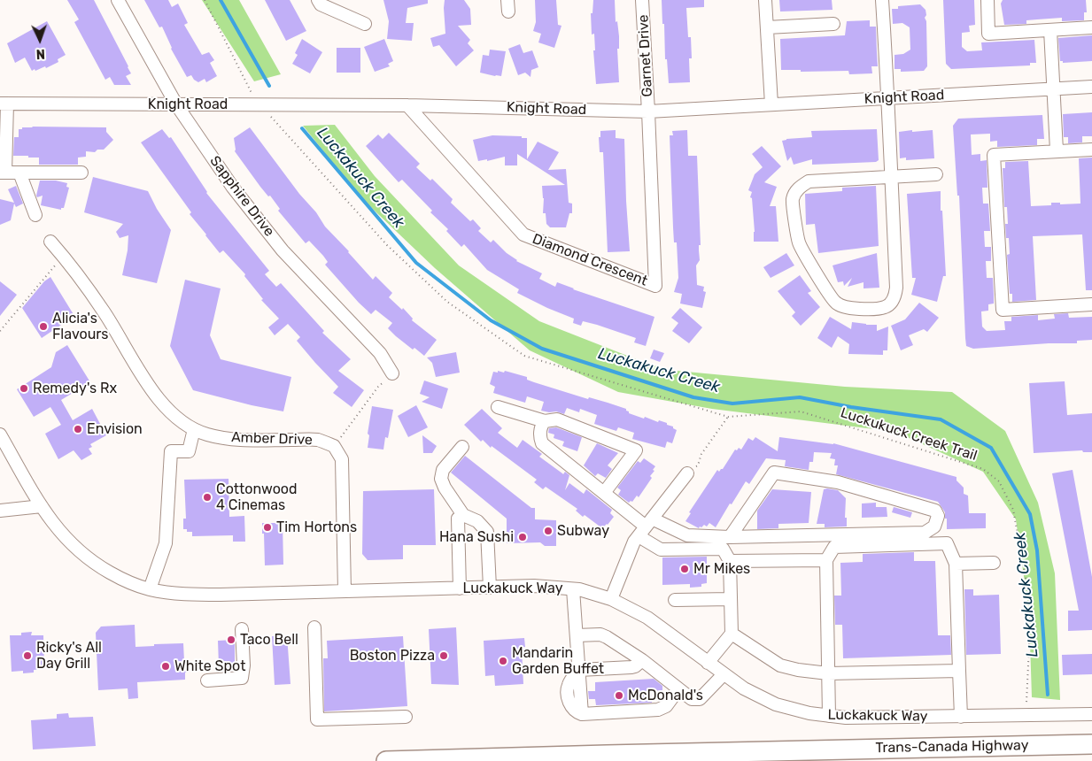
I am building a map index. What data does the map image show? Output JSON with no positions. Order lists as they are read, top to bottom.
{
  "streets": {
    "highway": ["Trans-Canada Highway"],
    "street": [
      "Garnet Drive",
      "Knight Road",
      "Sapphire Drive",
      "Diamond Crescent",
      "Amber Drive",
      "Luckakuck Way"
    ],
    "path": ["Luckukuck Creek Trail"]
  },
  "crossings": [
    ["Garnet Drive", "Knight Road"],
    ["Garnet Drive", "Diamond Crescent"],
    ["Knight Road", "Sapphire Drive"],
    ["Knight Road", "Diamond Crescent"],
    ["Knight Road", "Luckukuck Creek Trail"],
    ["Luckukuck Creek Trail", "Luckakuck Way"]
  ],
  "water": ["Luckakuck Creek"],
  "places": [
    "Alicia's Flavours",
    "Remedy's Rx",
    "Envision",
    "Cottonwood 4 Cinemas",
    "Tim Hortons",
    "Subway",
    "Hana Sushi",
    "Mr Mikes",
    "Taco Bell",
    "Ricky's All Day Grill",
    "Boston Pizza",
    "Mandarin Garden Buffet",
    "White Spot",
    "McDonald's"
  ],
  "north": "bottom"
}
